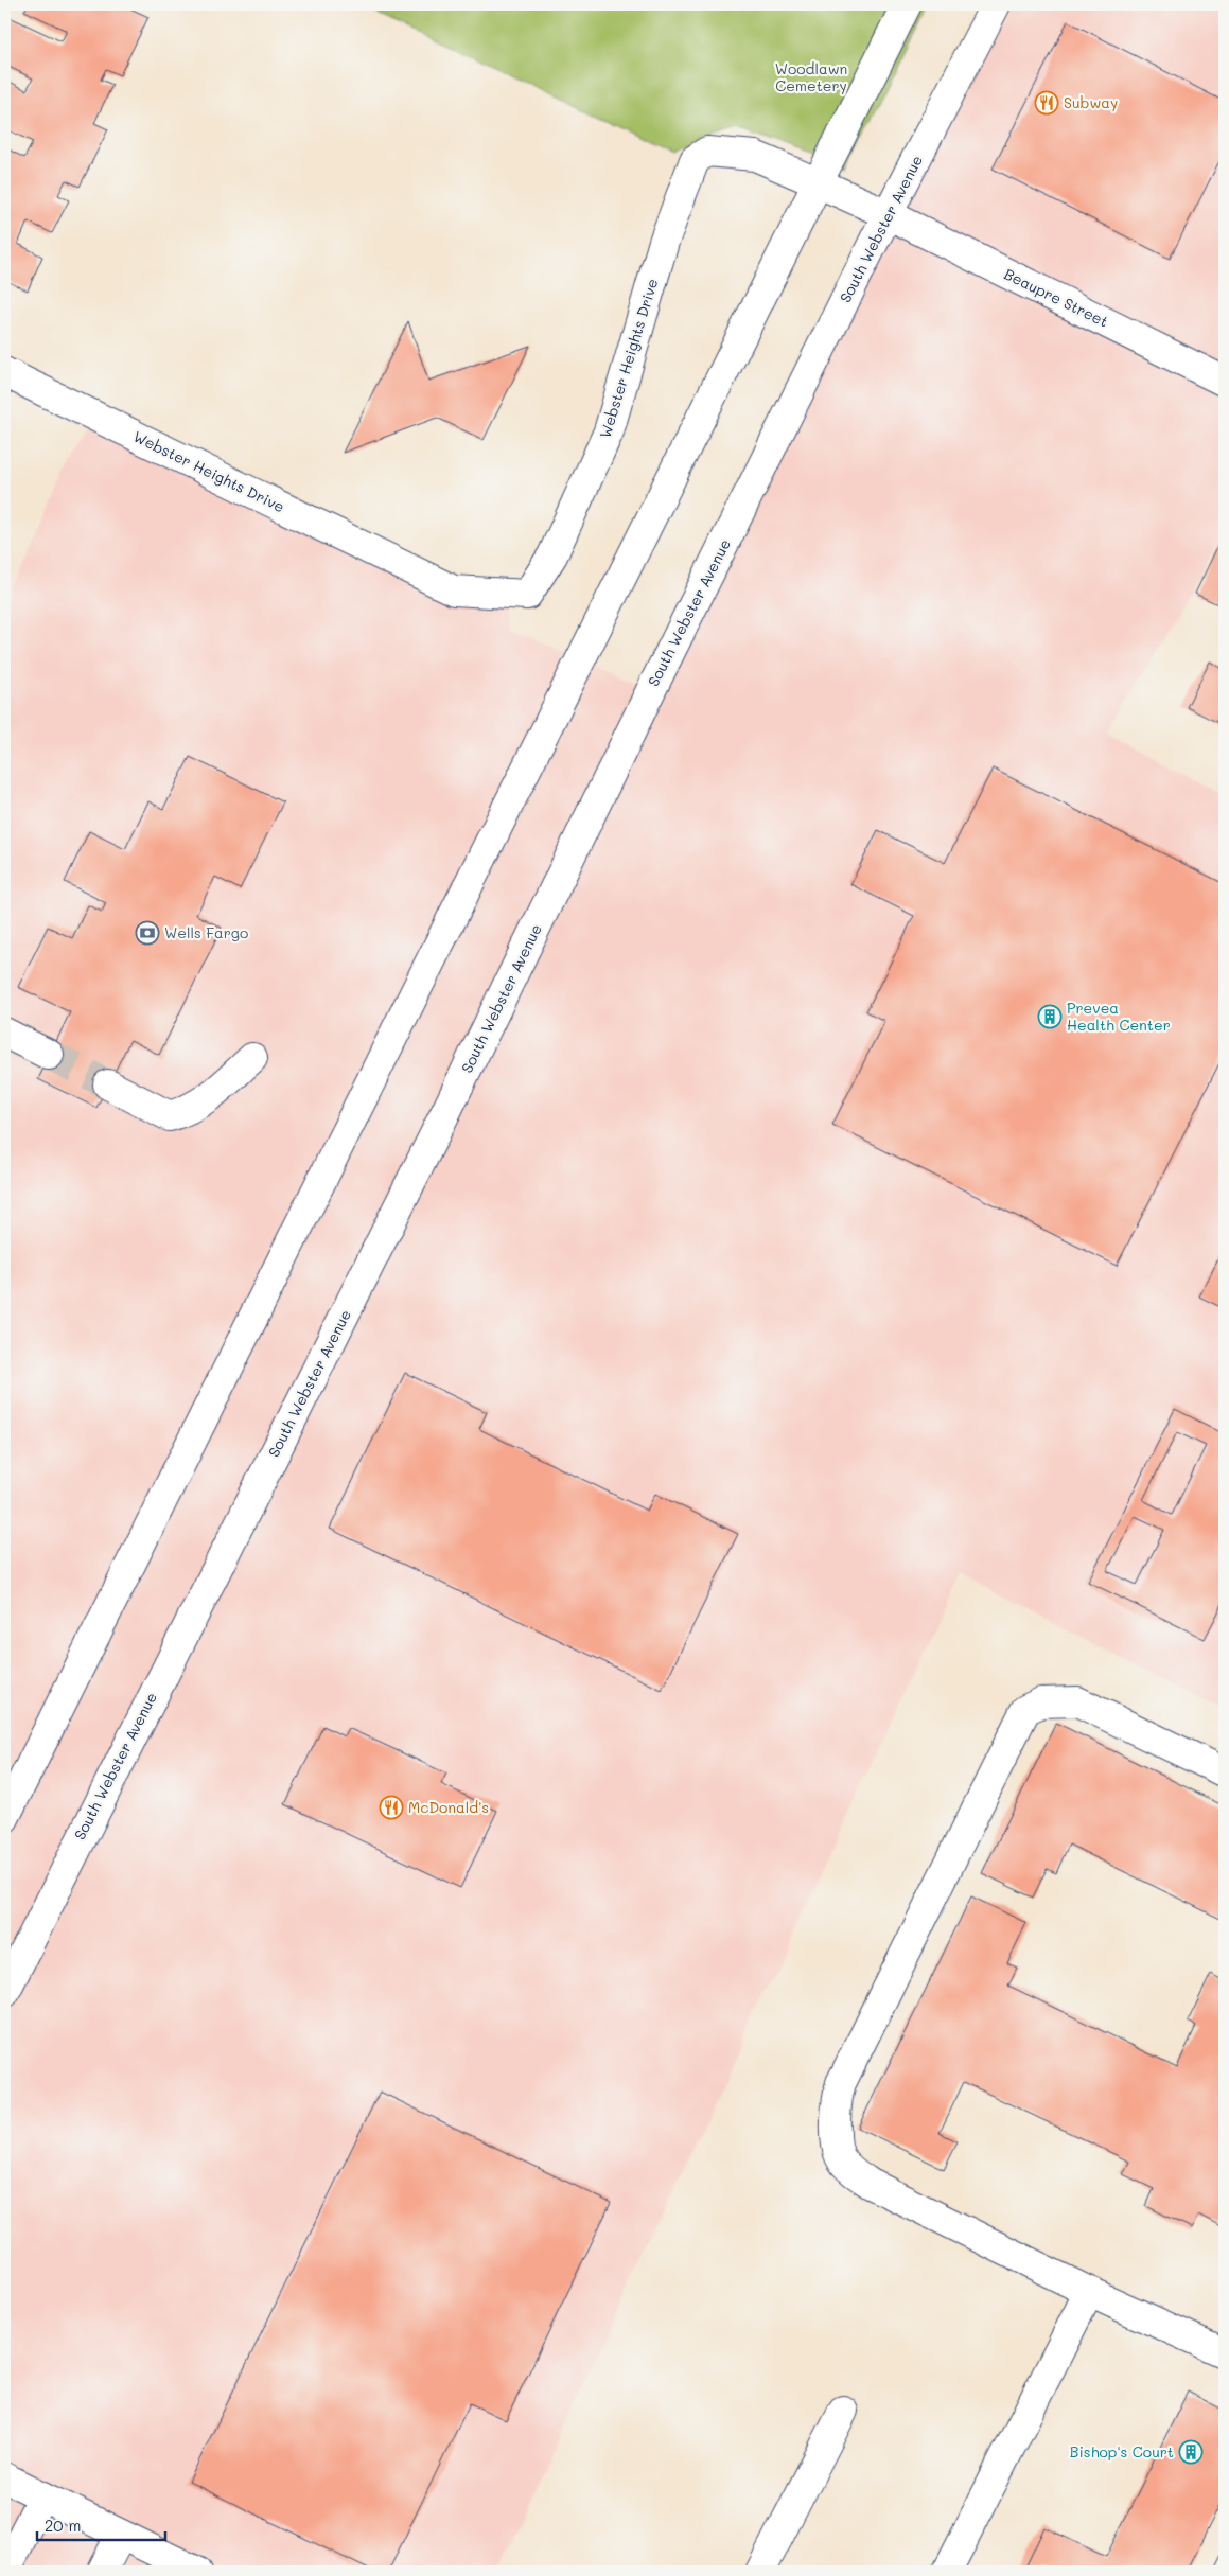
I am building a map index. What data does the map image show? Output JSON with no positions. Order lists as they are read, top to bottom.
{
  "streets": {
    "main road": ["South Webster Avenue", "Beaupre Street", "Webster Heights Drive"]
  },
  "crossings": [
    ["South Webster Avenue", "Beaupre Street"],
    ["South Webster Avenue", "Webster Heights Drive"],
    ["Beaupre Street", "Webster Heights Drive"]
  ],
  "parks": ["Woodlawn Cemetery"],
  "places": {
    "restaurant": ["Subway", "McDonald's"],
    "bank": ["Wells Fargo"],
    "building": ["Prevea Health Center", "Bishop's Court"]
  },
  "scale_bar": "20 m"
}
